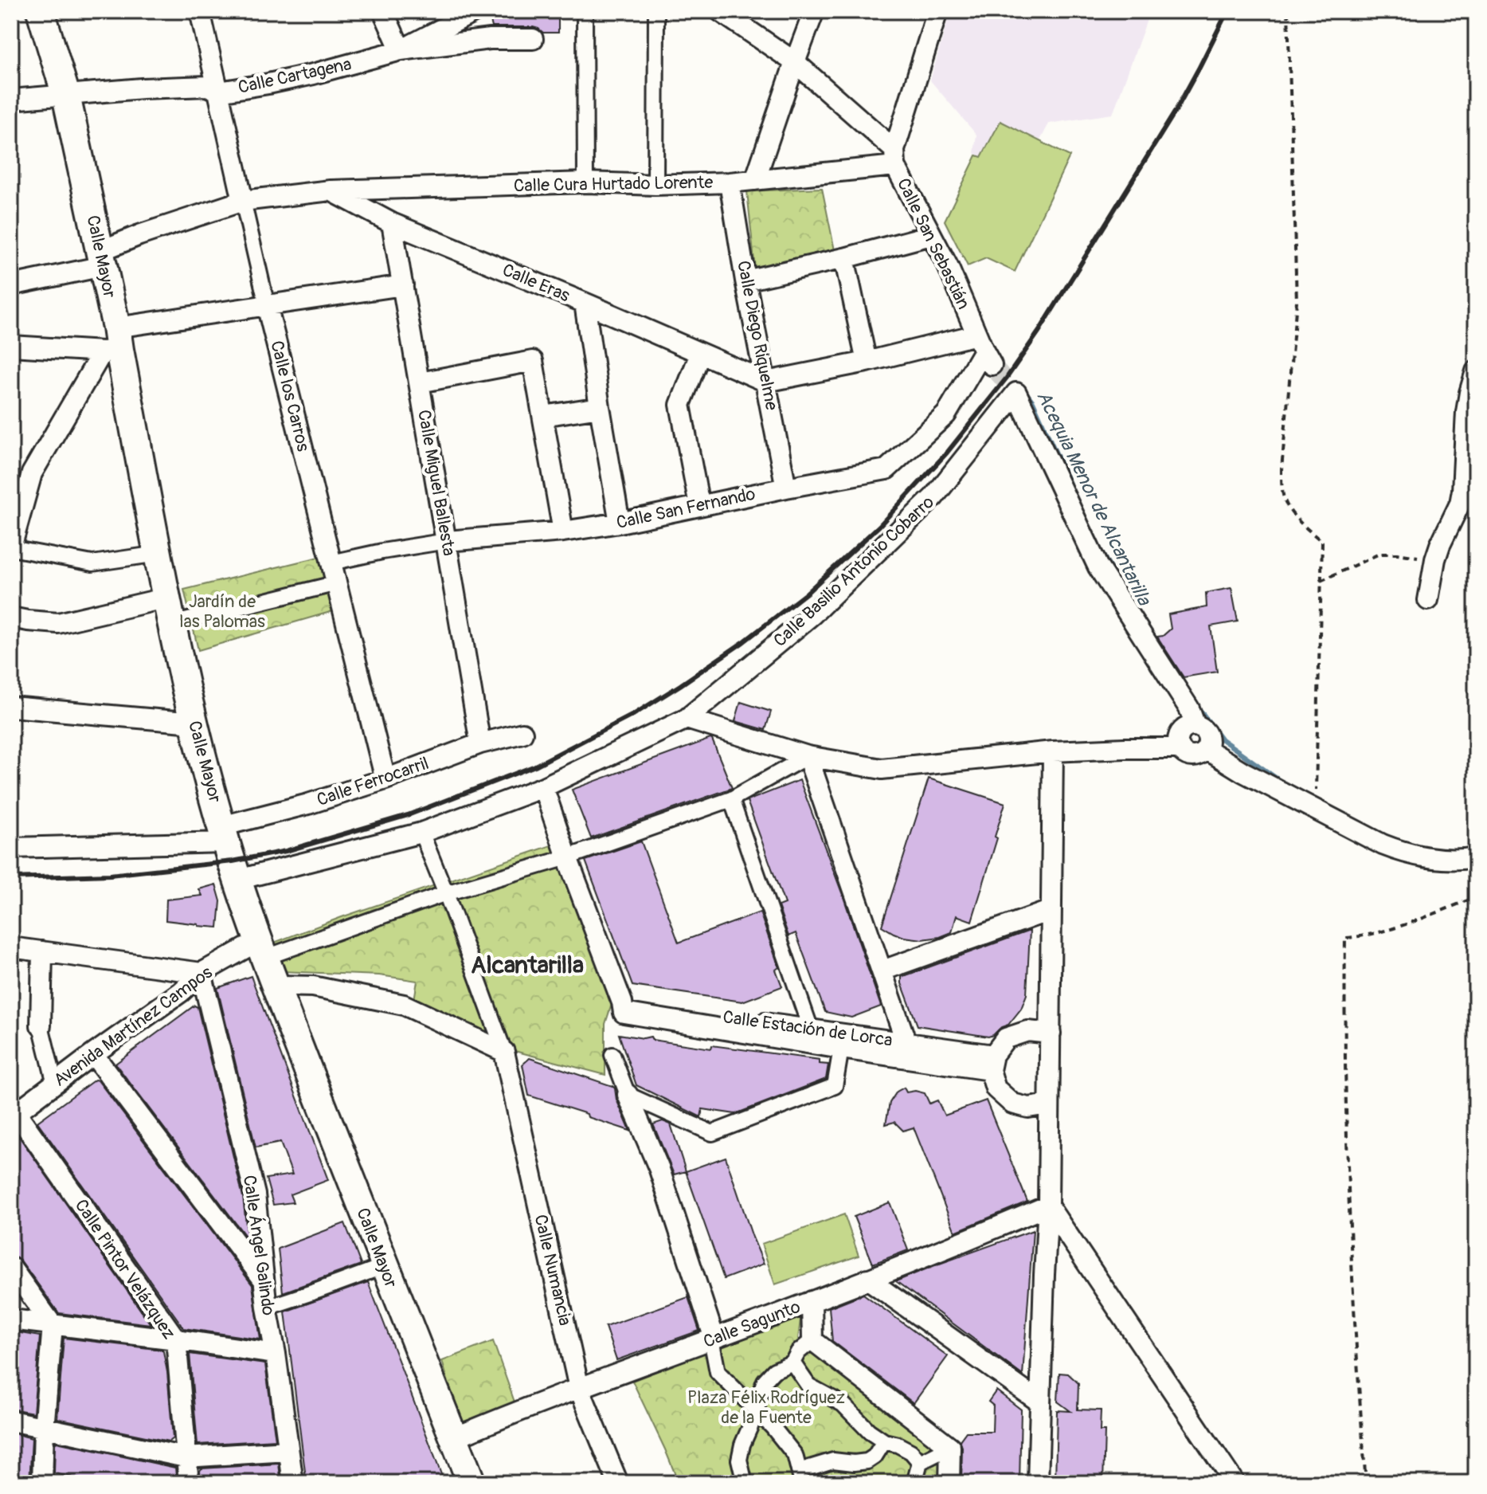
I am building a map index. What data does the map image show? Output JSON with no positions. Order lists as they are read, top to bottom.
{
  "streets": {
    "main road": ["Calle Mayor"],
    "street": [
      "Calle Cartagena",
      "Calle Cura Hurtado Lorente",
      "Calle San Sebastián",
      "Calle Eras",
      "Calle Diego Riquelme",
      "Calle los Carros",
      "Calle Miguel Ballesta",
      "Calle San Fernando",
      "Calle Basilio Antonio Cobarro",
      "Calle Ferrocarril",
      "Avenida Martínez Campos",
      "Calle Estación de Lorca",
      "Calle Ángel Galindo",
      "Calle Pintor Velázquez",
      "Calle Numancia",
      "Calle Sagunto"
    ]
  },
  "crossings": [
    ["Calle Cartagena", "Calle Mayor"],
    ["Calle Cartagena", "Calle los Carros"],
    ["Calle Cura Hurtado Lorente", "Calle San Sebastián"],
    ["Calle Cura Hurtado Lorente", "Calle Eras"],
    ["Calle Cura Hurtado Lorente", "Calle Diego Riquelme"],
    ["Calle San Sebastián", "Calle San Fernando"],
    ["Calle Mayor", "Calle Basilio Antonio Cobarro"],
    ["Calle Mayor", "Calle Ferrocarril"],
    ["Calle Mayor", "Avenida Martínez Campos"],
    ["Calle Mayor", "Calle Sagunto"],
    ["Calle Eras", "Calle Diego Riquelme"],
    ["Calle Eras", "Calle Miguel Ballesta"],
    ["Calle Diego Riquelme", "Calle San Fernando"],
    ["Calle los Carros", "Calle San Fernando"],
    ["Calle los Carros", "Calle Ferrocarril"],
    ["Calle Miguel Ballesta", "Calle San Fernando"],
    ["Calle Miguel Ballesta", "Calle Ferrocarril"],
    ["Avenida Martínez Campos", "Calle Ángel Galindo"],
    ["Avenida Martínez Campos", "Calle Pintor Velázquez"],
    ["Calle Numancia", "Calle Sagunto"]
  ],
  "districts": ["Alcantarilla"],
  "water": ["Acequia Menor de Alcantarilla"],
  "parks": ["Jardín de las Palomas", "Plaza Félix Rodríguez de la Fuente"]
}
